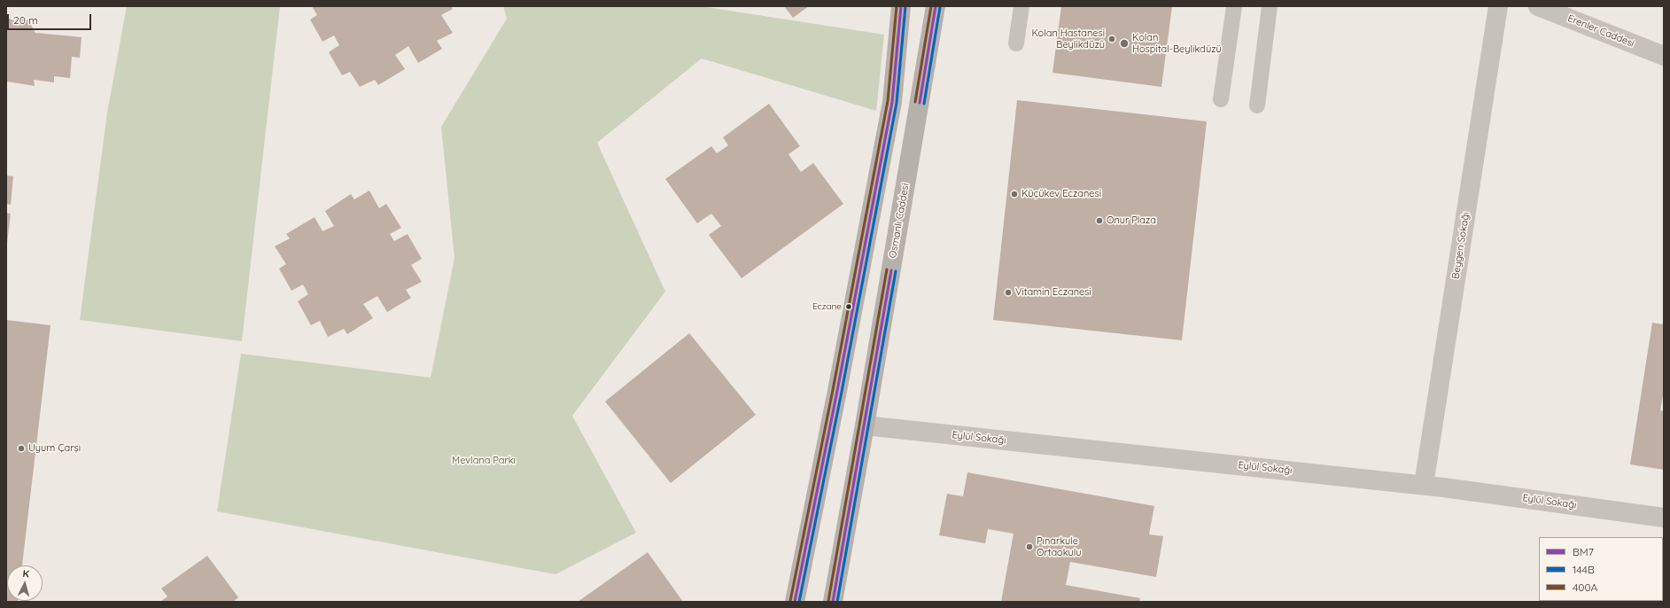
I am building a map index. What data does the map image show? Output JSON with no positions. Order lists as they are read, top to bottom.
{
  "streets": {
    "main road": ["Osmanlı Caddesi"],
    "street": ["Erenler Caddesi", "Beygen Sokağı", "Eylül Sokağı"]
  },
  "crossings": [
    ["Osmanlı Caddesi", "Eylül Sokağı"],
    ["Beygen Sokağı", "Eylül Sokağı"]
  ],
  "parks": ["Mevlana Parkı"],
  "places": [
    "Kolan Hastanesi Beylikdüzü",
    "Kolan Hospital-Beylikdüzü",
    "Küçükev Eczanesi",
    "Onur Plaza",
    "Vitamin Eczanesi",
    "Eczane",
    "Uyum Çarşı",
    "Pınarkule Ortaokulu"
  ],
  "lines": ["transit line BM7", "transit line 144B", "transit line 400A"],
  "legend": ["BM7", "144B", "400A"],
  "scale_bar": "20 m",
  "north": "top"
}
